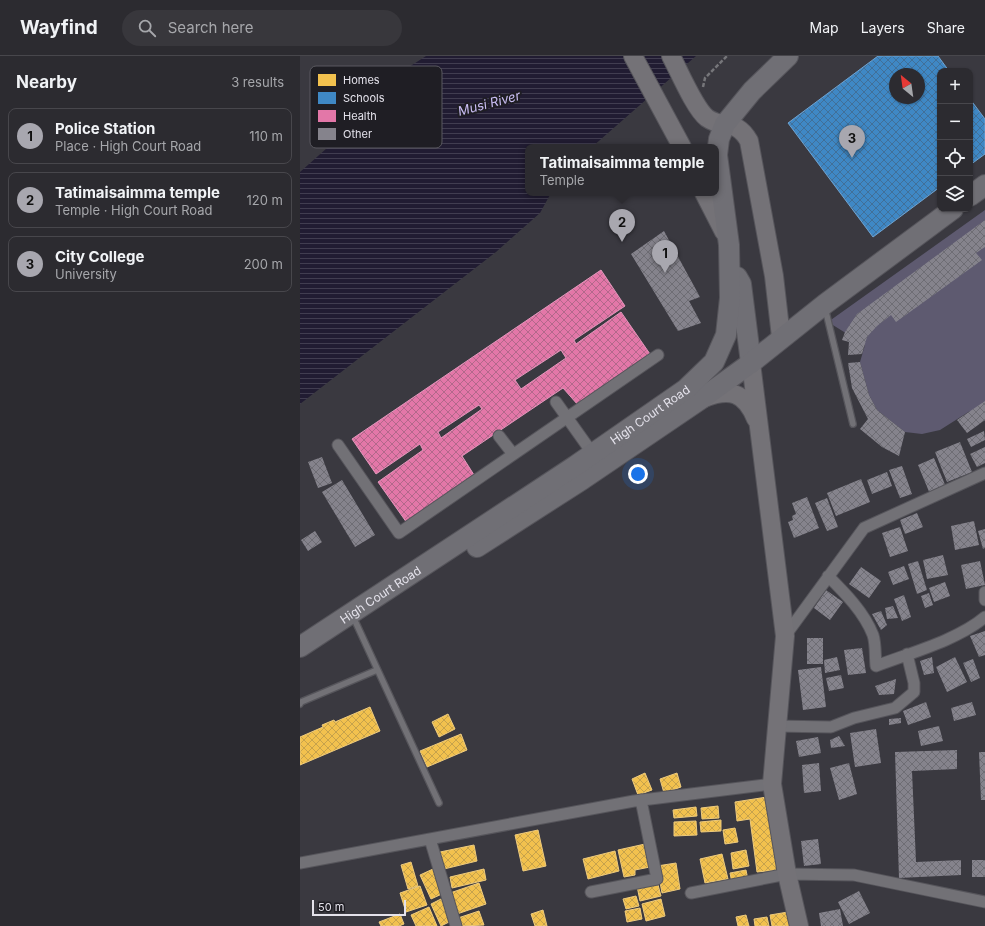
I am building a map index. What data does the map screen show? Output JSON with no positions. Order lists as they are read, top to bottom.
{
  "streets": {
    "highway": ["High Court Road"]
  },
  "water": ["Musi River"],
  "legend": [
    "Homes",
    "Schools",
    "Health",
    "Other"
  ],
  "scale_bar": "50 m",
  "north": "top left",
  "page": {
    "header": "Wayfind",
    "search": "Search here",
    "nav": ["Map", "Layers", "Share"],
    "heading": ["Nearby", "3 results"],
    "map_buttons": ["+", "−"],
    "list": [
      {
        "mark": "1",
        "name": "Police Station",
        "note": "Place · High Court Road",
        "value": "110 m"
      },
      {
        "mark": "2",
        "name": "Tatimaisaimma temple",
        "note": "Temple · High Court Road",
        "value": "120 m"
      },
      {
        "mark": "3",
        "name": "City College",
        "note": "University",
        "value": "200 m"
      }
    ],
    "pins": ["3", "2", "1"],
    "popup": ["Tatimaisaimma temple", "Temple"],
    "scale": "50 m"
  }
}
